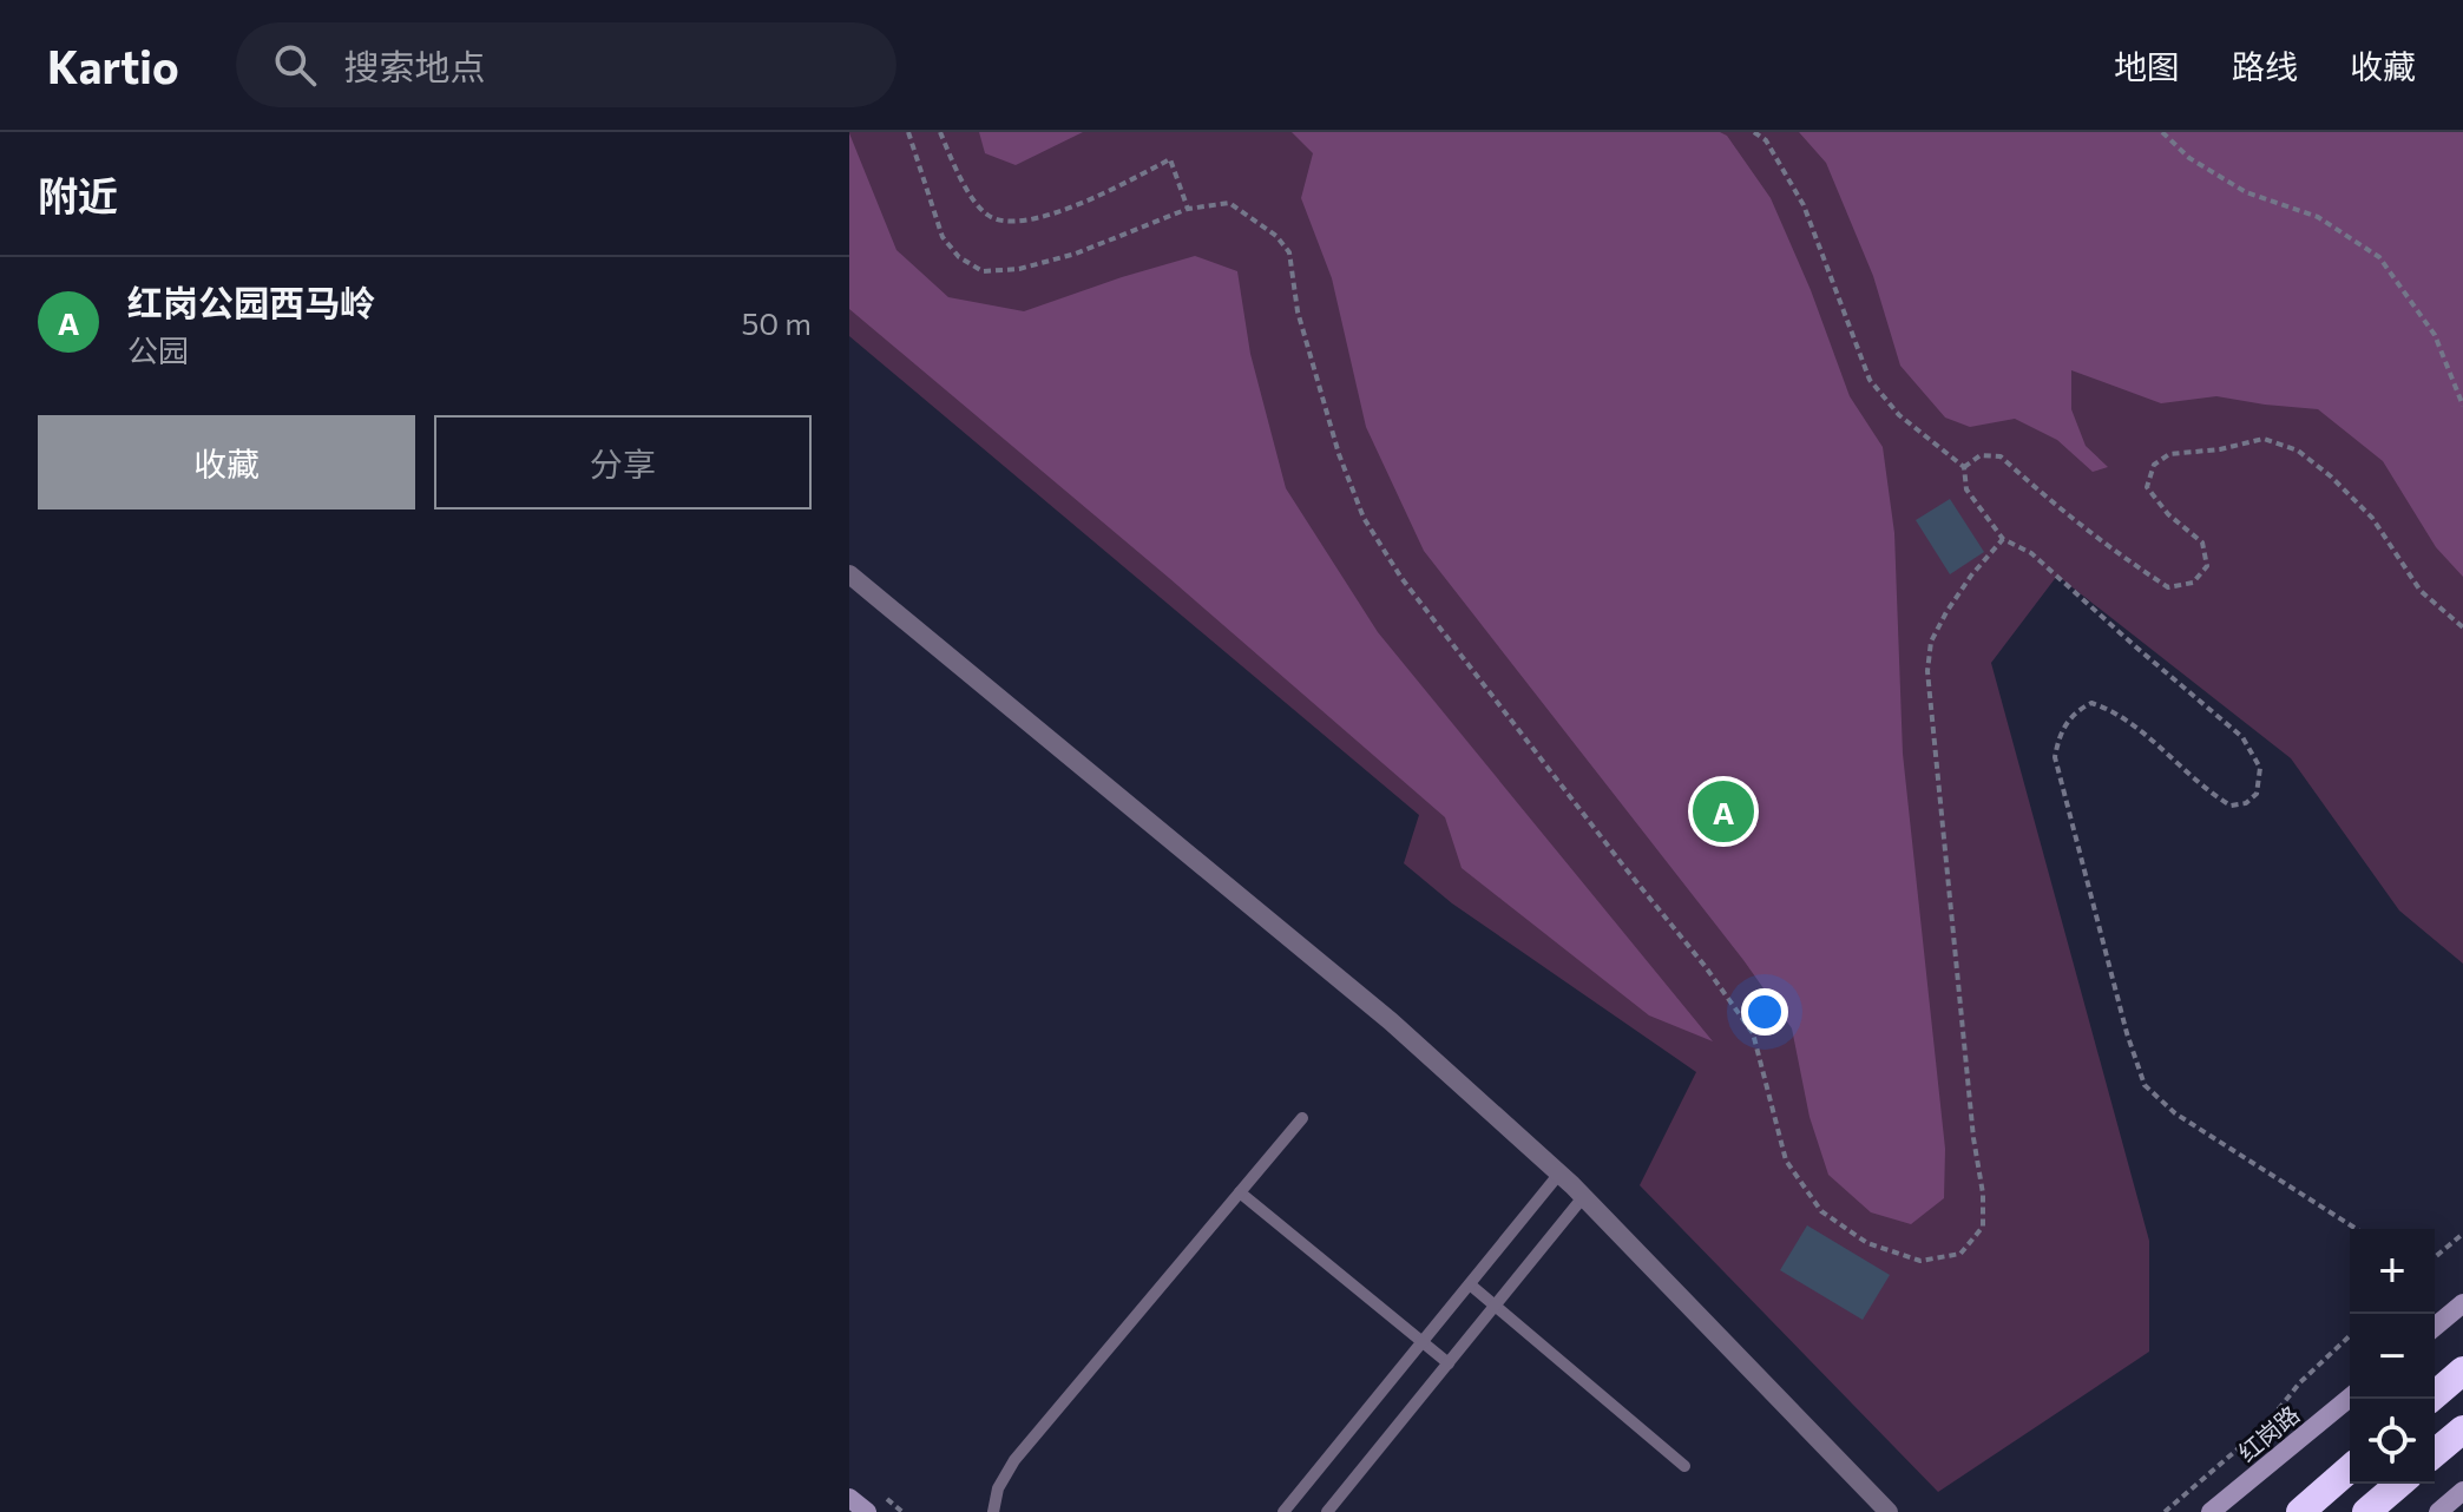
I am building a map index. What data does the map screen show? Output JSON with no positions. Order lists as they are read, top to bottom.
{
  "streets": {
    "main road": ["红岗路"]
  },
  "page": {
    "header": "Kartio",
    "search": "搜索地点",
    "nav": ["地图", "路线", "收藏"],
    "heading": "附近",
    "list": [
      {
        "mark": "A",
        "name": "红岗公园西马岭",
        "note": "公园",
        "value": "50 m"
      }
    ],
    "buttons": ["收藏", "分享"],
    "pins": "A",
    "map_buttons": ["+", "−"]
  }
}
